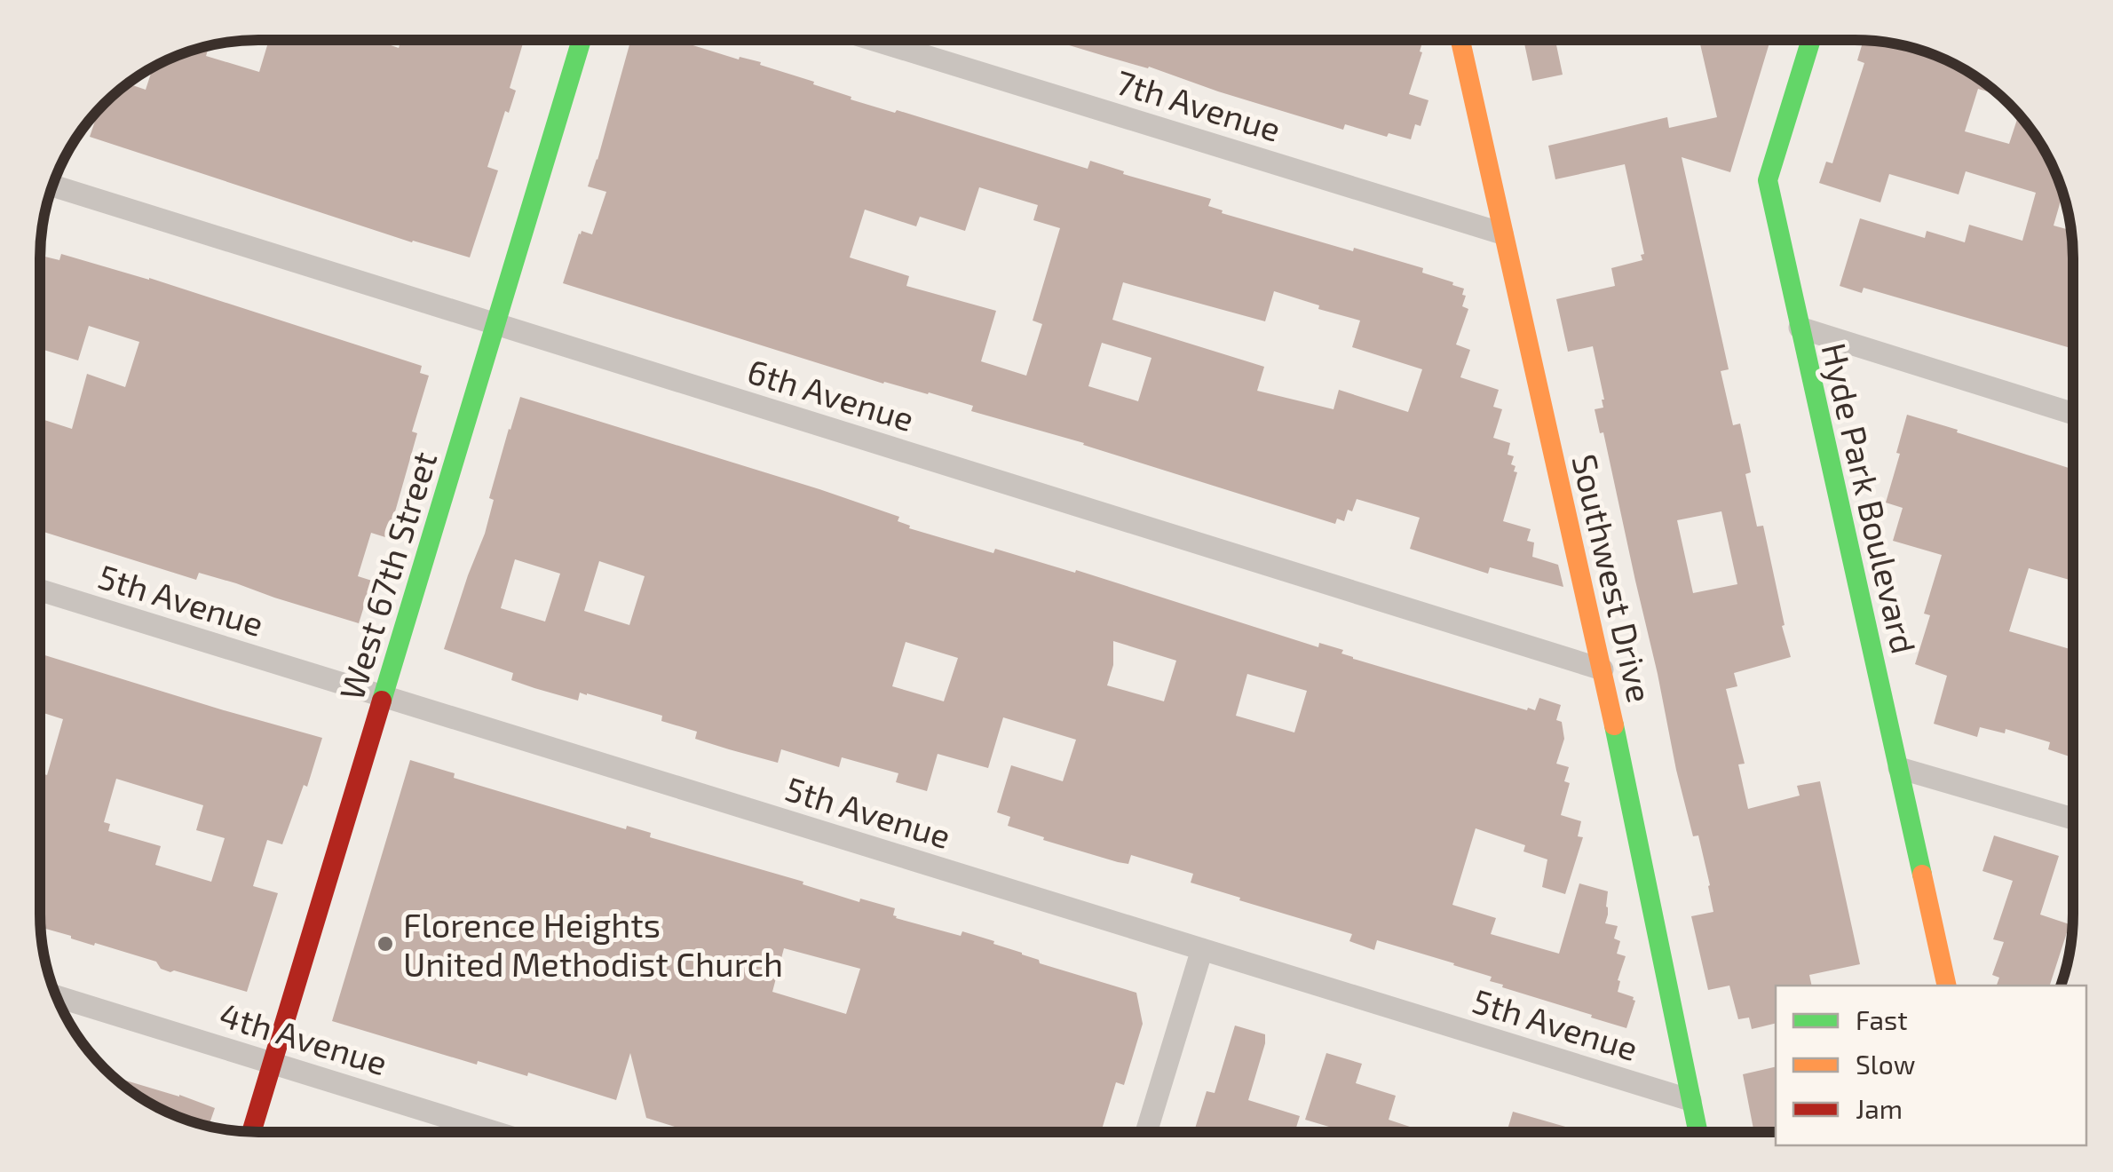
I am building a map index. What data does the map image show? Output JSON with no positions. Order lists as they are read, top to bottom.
{
  "streets": {
    "street": [
      "7th Avenue",
      "6th Avenue",
      "Hyde Park Boulevard",
      "West 67th Street",
      "Southwest Drive",
      "5th Avenue",
      "4th Avenue"
    ]
  },
  "crossings": [
    ["7th Avenue", "Southwest Drive"],
    ["6th Avenue", "West 67th Street"],
    ["6th Avenue", "Southwest Drive"],
    ["West 67th Street", "5th Avenue"],
    ["West 67th Street", "4th Avenue"],
    ["Southwest Drive", "5th Avenue"]
  ],
  "places": ["Florence Heights United Methodist Church"],
  "legend": ["Fast", "Slow", "Jam"]
}
